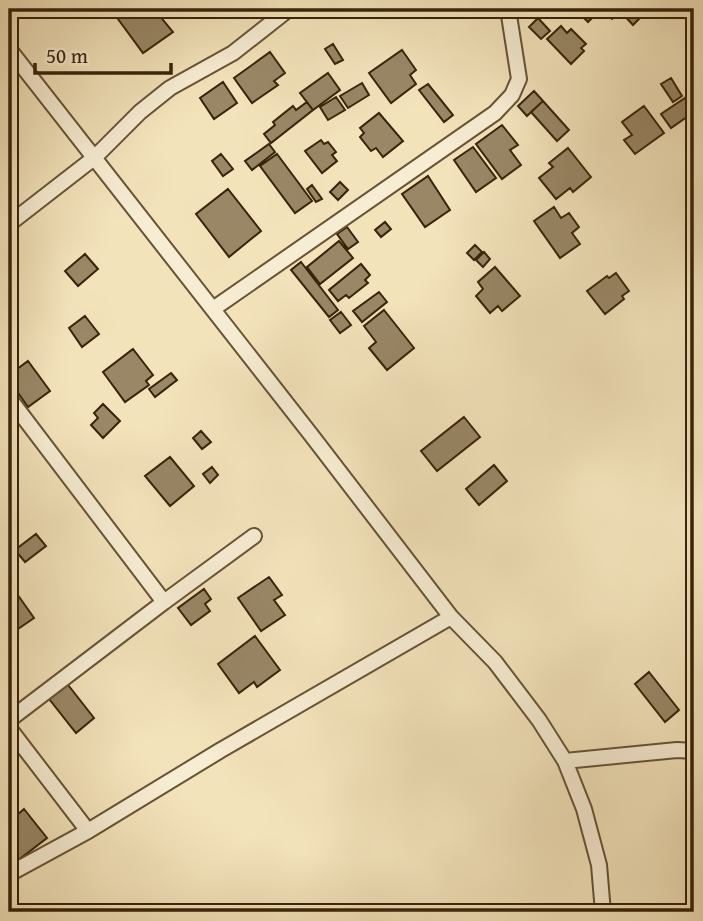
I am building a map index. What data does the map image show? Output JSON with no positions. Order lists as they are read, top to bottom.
{
  "scale_bar": "50 m"
}
